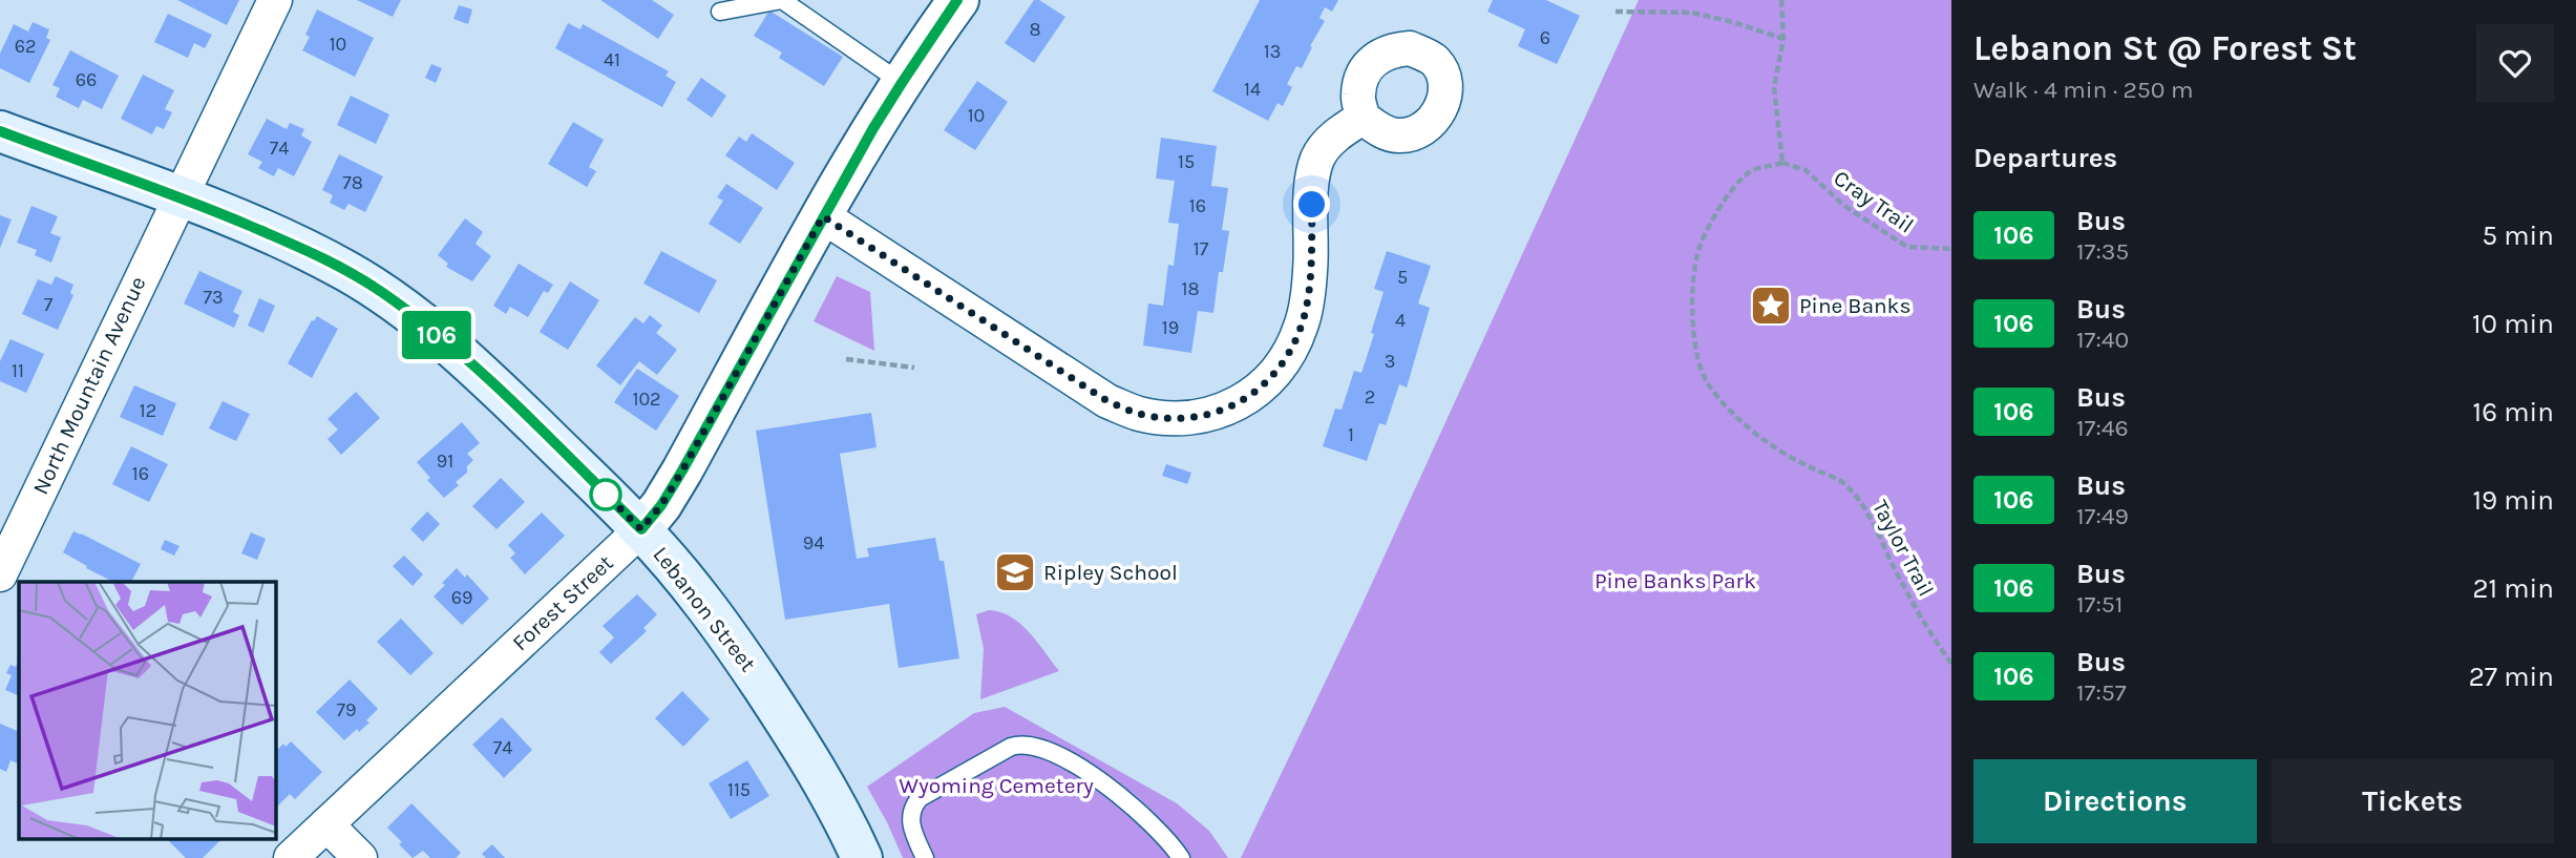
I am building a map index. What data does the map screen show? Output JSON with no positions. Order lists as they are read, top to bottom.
{
  "streets": {
    "main road": ["Lebanon Street"],
    "street": ["North Mountain Avenue", "Forest Street"],
    "path": ["Cray Trail", "Taylor Trail"]
  },
  "crossings": [
    ["Cray Trail", "Taylor Trail"],
    ["North Mountain Avenue", "Lebanon Street"],
    ["Forest Street", "Lebanon Street"]
  ],
  "parks": ["Pine Banks Park", "Wyoming Cemetery"],
  "places": {
    "place": ["Pine Banks"],
    "school or university": ["Ripley School"]
  },
  "lines": ["bus line 106"],
  "house_numbers": [
    "8",
    "6",
    "10",
    "62",
    "13",
    "41",
    "66",
    "14",
    "10",
    "74",
    "15",
    "78",
    "16",
    "17",
    "5",
    "18",
    "73",
    "7",
    "4",
    "19",
    "3",
    "11",
    "2",
    "102",
    "12",
    "1",
    "91",
    "16",
    "94",
    "69",
    "79",
    "74",
    "115"
  ],
  "page": {
    "on_map": "106",
    "heading": [
      ["Lebanon St @ Forest St", "Walk · 4 min · 250 m"],
      "Departures"
    ],
    "list": [
      {
        "mark": "106",
        "name": "Bus",
        "note": "17:35",
        "value": "5 min"
      },
      {
        "mark": "106",
        "name": "Bus",
        "note": "17:40",
        "value": "10 min"
      },
      {
        "mark": "106",
        "name": "Bus",
        "note": "17:46",
        "value": "16 min"
      },
      {
        "mark": "106",
        "name": "Bus",
        "note": "17:49",
        "value": "19 min"
      },
      {
        "mark": "106",
        "name": "Bus",
        "note": "17:51",
        "value": "21 min"
      },
      {
        "mark": "106",
        "name": "Bus",
        "note": "17:57",
        "value": "27 min"
      }
    ],
    "buttons": ["Directions", "Tickets"]
  }
}
